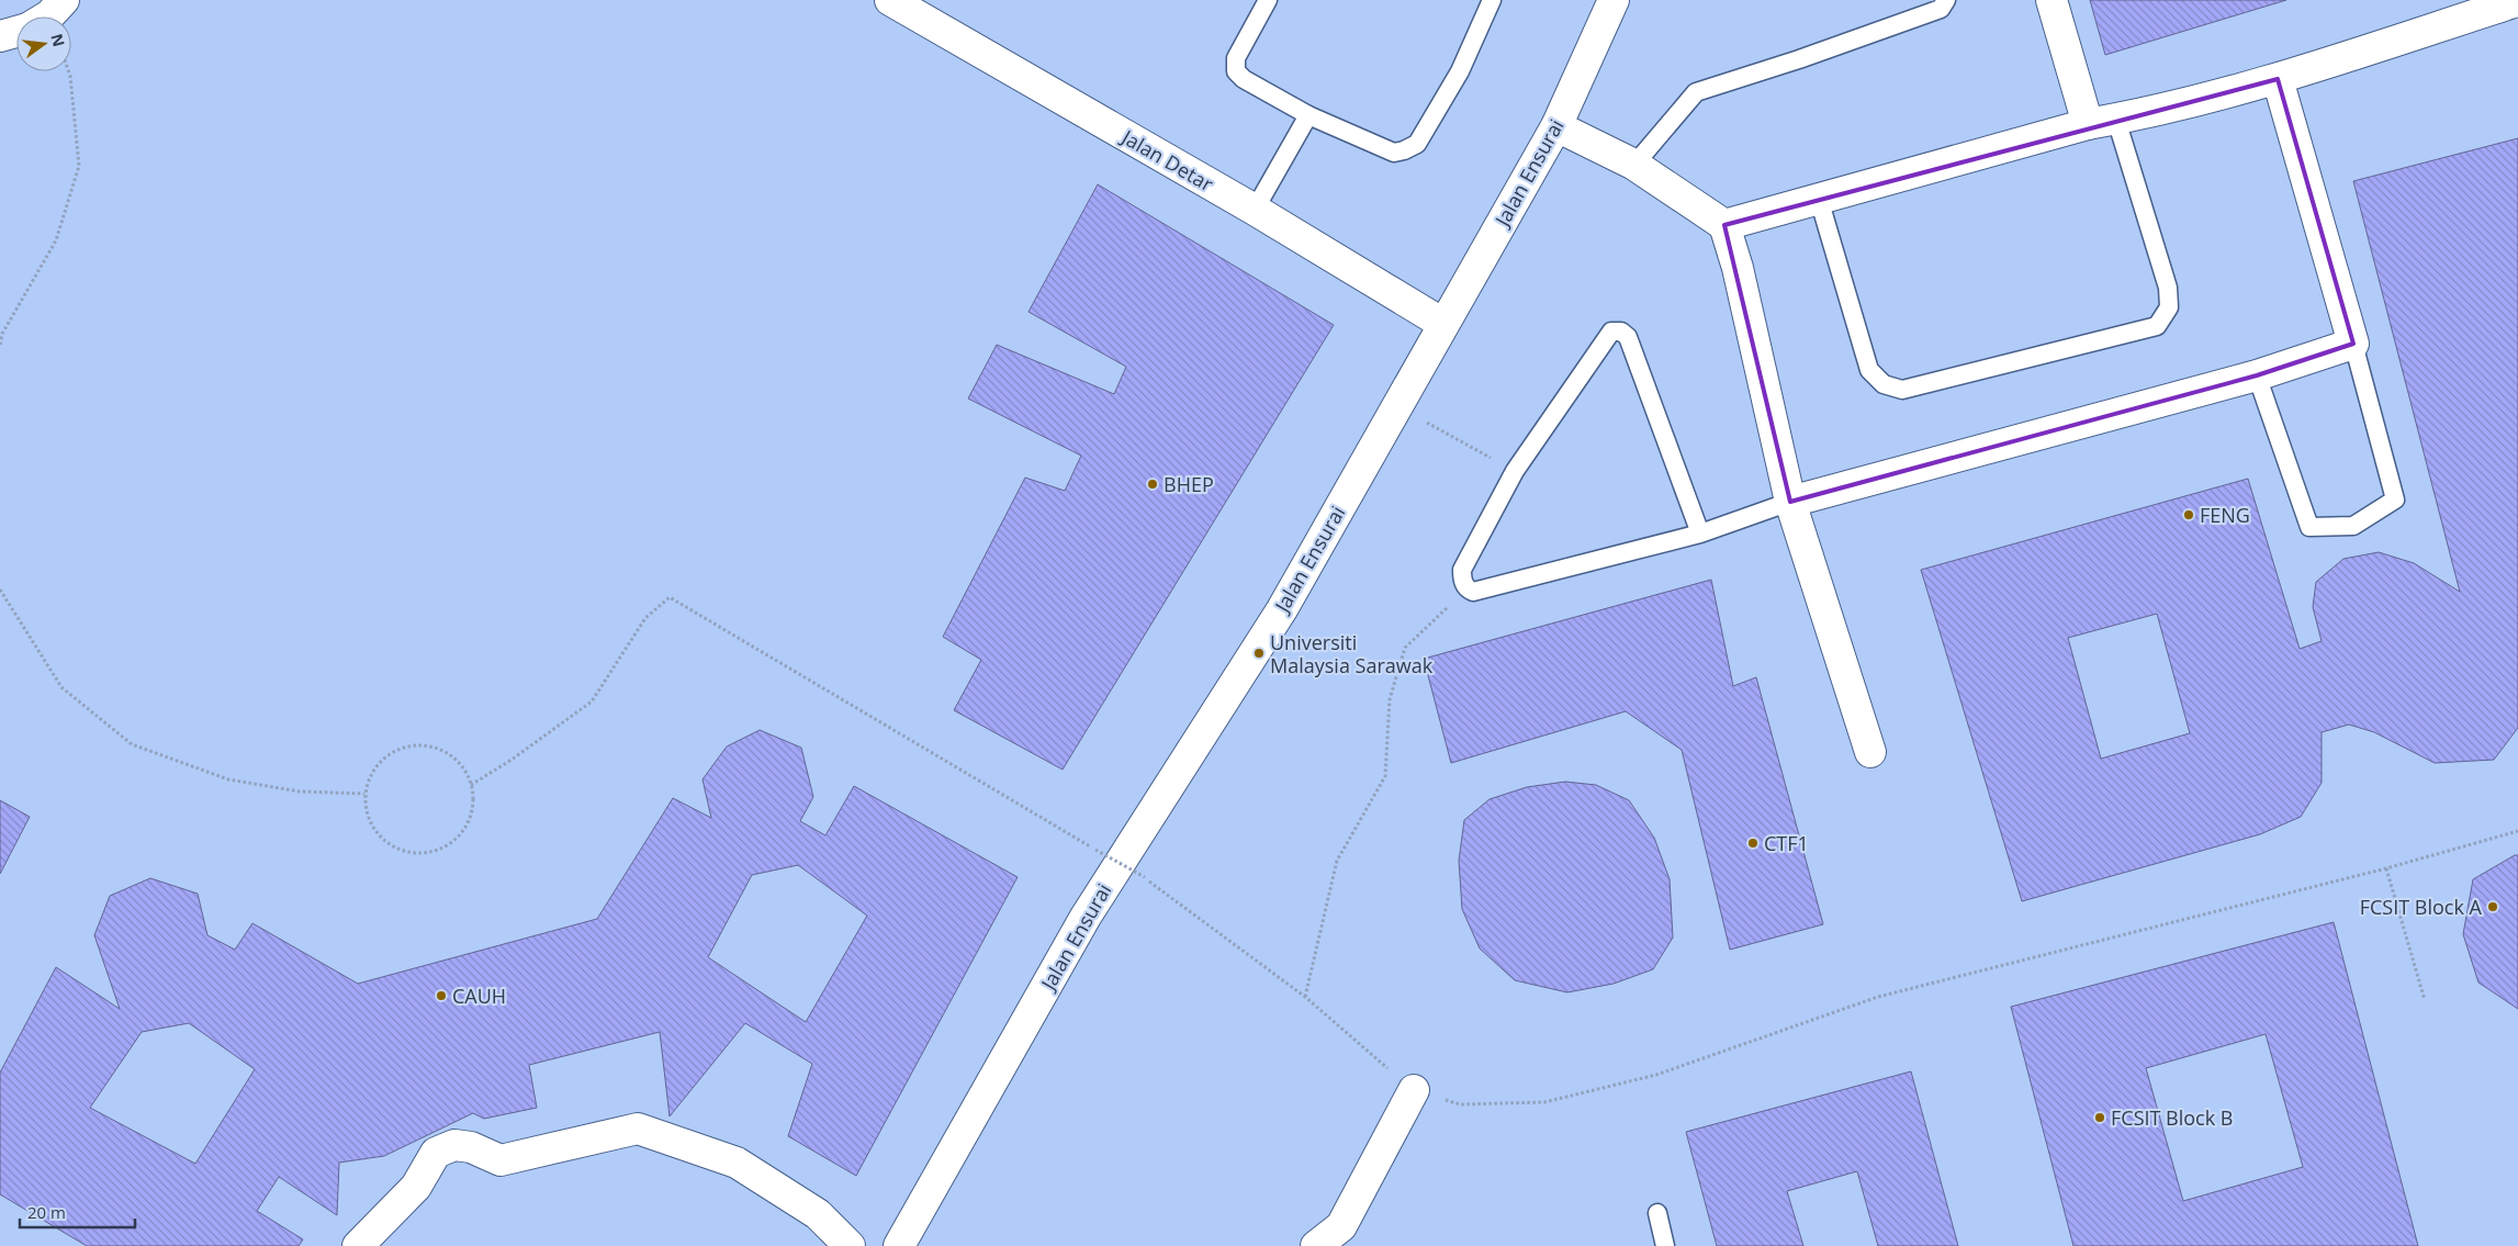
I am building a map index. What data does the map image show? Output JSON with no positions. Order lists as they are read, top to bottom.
{
  "streets": {
    "street": ["Jalan Detar", "Jalan Ensurai"]
  },
  "crossings": [
    ["Jalan Detar", "Jalan Ensurai"]
  ],
  "places": [
    "BHEP",
    "FENG",
    "Universiti Malaysia Sarawak",
    "CTF1",
    "FCSIT Block A",
    "CAUH",
    "FCSIT Block B"
  ],
  "scale_bar": "20 m",
  "north": "right"
}
